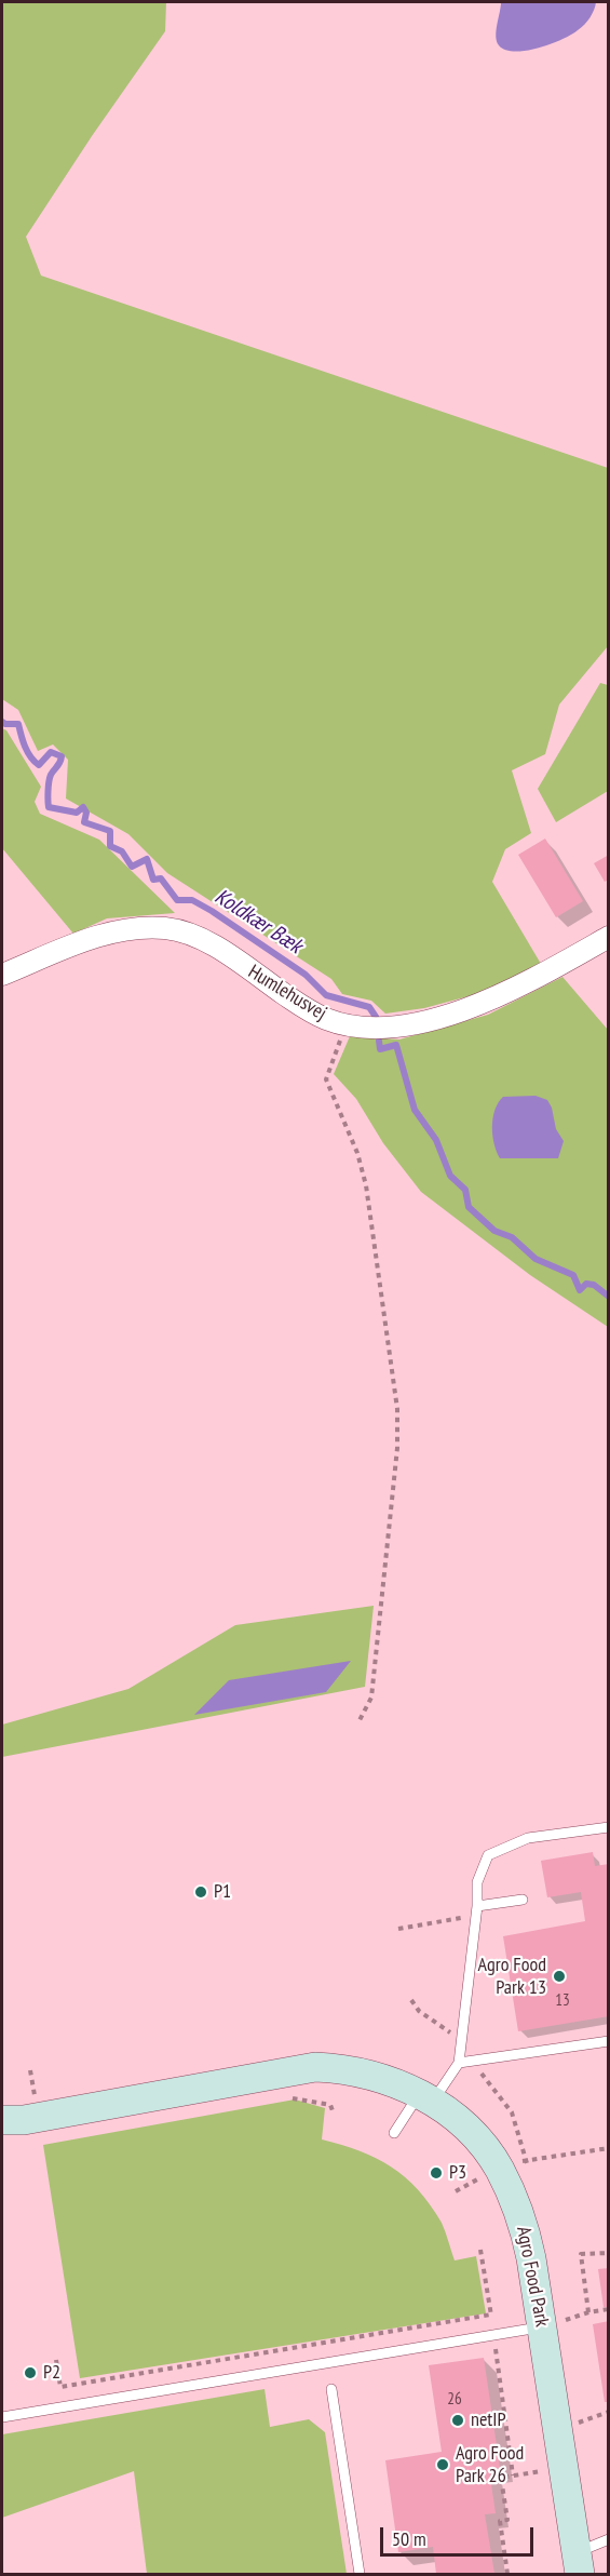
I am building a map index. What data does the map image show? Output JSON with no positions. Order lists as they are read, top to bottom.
{
  "streets": {
    "street": ["Humlehusvej", "Agro Food Park"]
  },
  "water": ["Koldkær Bæk"],
  "places": [
    "P1",
    "Agro Food Park 13",
    "P3",
    "P2",
    "netIP",
    "Agro Food Park 26"
  ],
  "house_numbers": ["13", "26"],
  "scale_bar": "50 m"
}
